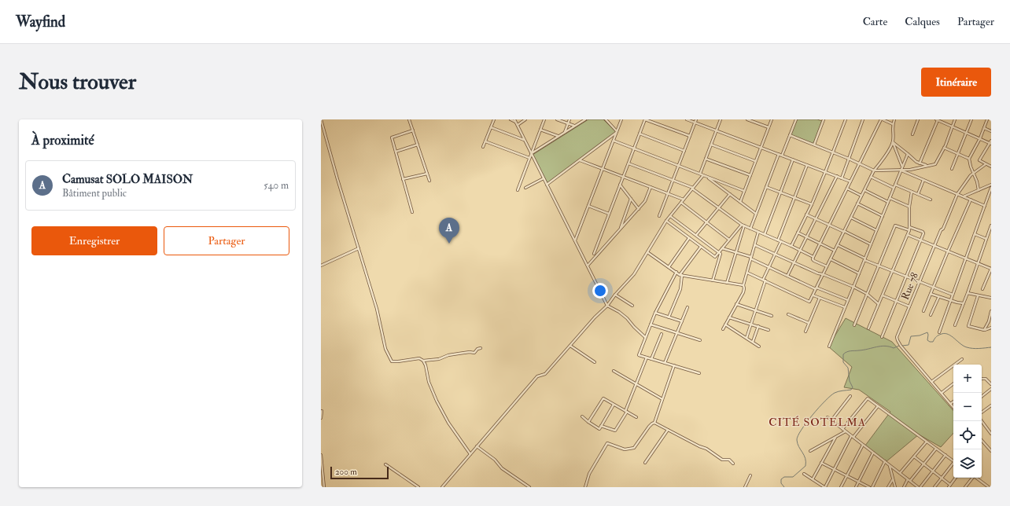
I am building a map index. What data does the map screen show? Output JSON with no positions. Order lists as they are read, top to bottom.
{
  "streets": {
    "street": ["Rue 78"]
  },
  "districts": ["CITÉ SOTELMA"],
  "scale_bar": "200 m",
  "page": {
    "header": "Wayfind",
    "nav": ["Carte", "Calques", "Partager"],
    "buttons": [
      "Itinéraire",
      ["Enregistrer", "Partager"]
    ],
    "title": "Nous trouver",
    "heading": "À proximité",
    "list": [
      {
        "mark": "A",
        "name": "Camusat SOLO MAISON",
        "note": "Bâtiment public",
        "value": "540 m"
      }
    ],
    "pins": "A",
    "map_buttons": ["+", "−"],
    "scale": "200 m"
  }
}
